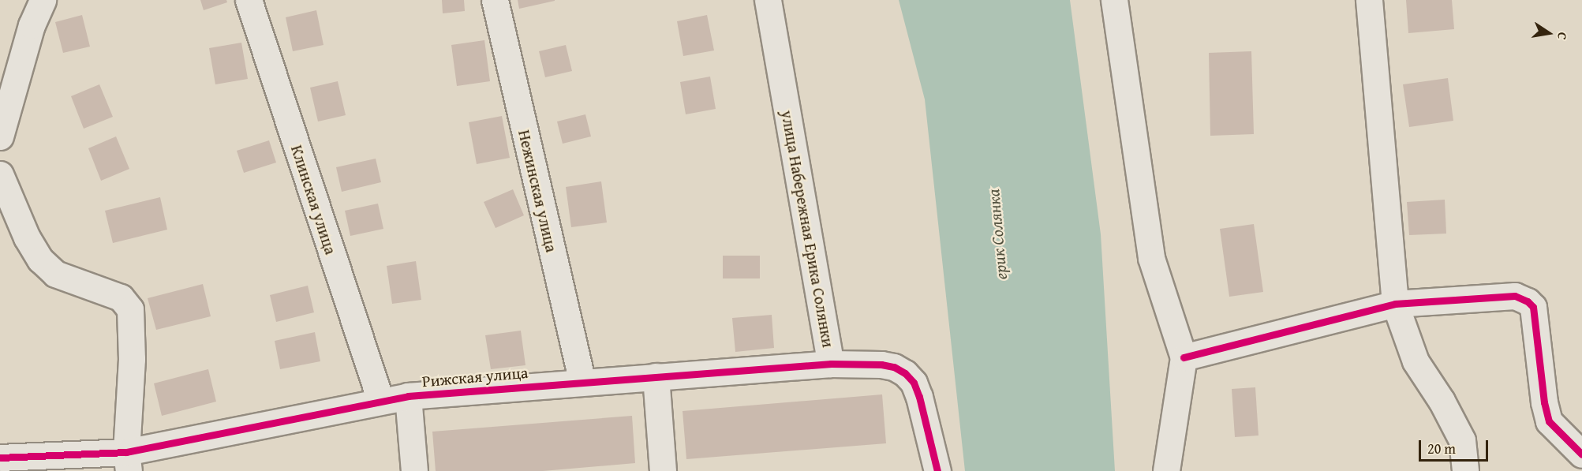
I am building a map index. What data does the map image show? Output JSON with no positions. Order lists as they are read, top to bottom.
{
  "streets": {
    "street": [
      "Нежинская улица",
      "Клинская улица",
      "улица Набережная Ерика Солянки",
      "Рижская улица"
    ]
  },
  "crossings": [
    ["Нежинская улица", "Рижская улица"],
    ["Клинская улица", "Рижская улица"],
    ["улица Набережная Ерика Солянки", "Рижская улица"]
  ],
  "water": ["ерик Солянка"],
  "scale_bar": "20 m",
  "north": "right"
}
